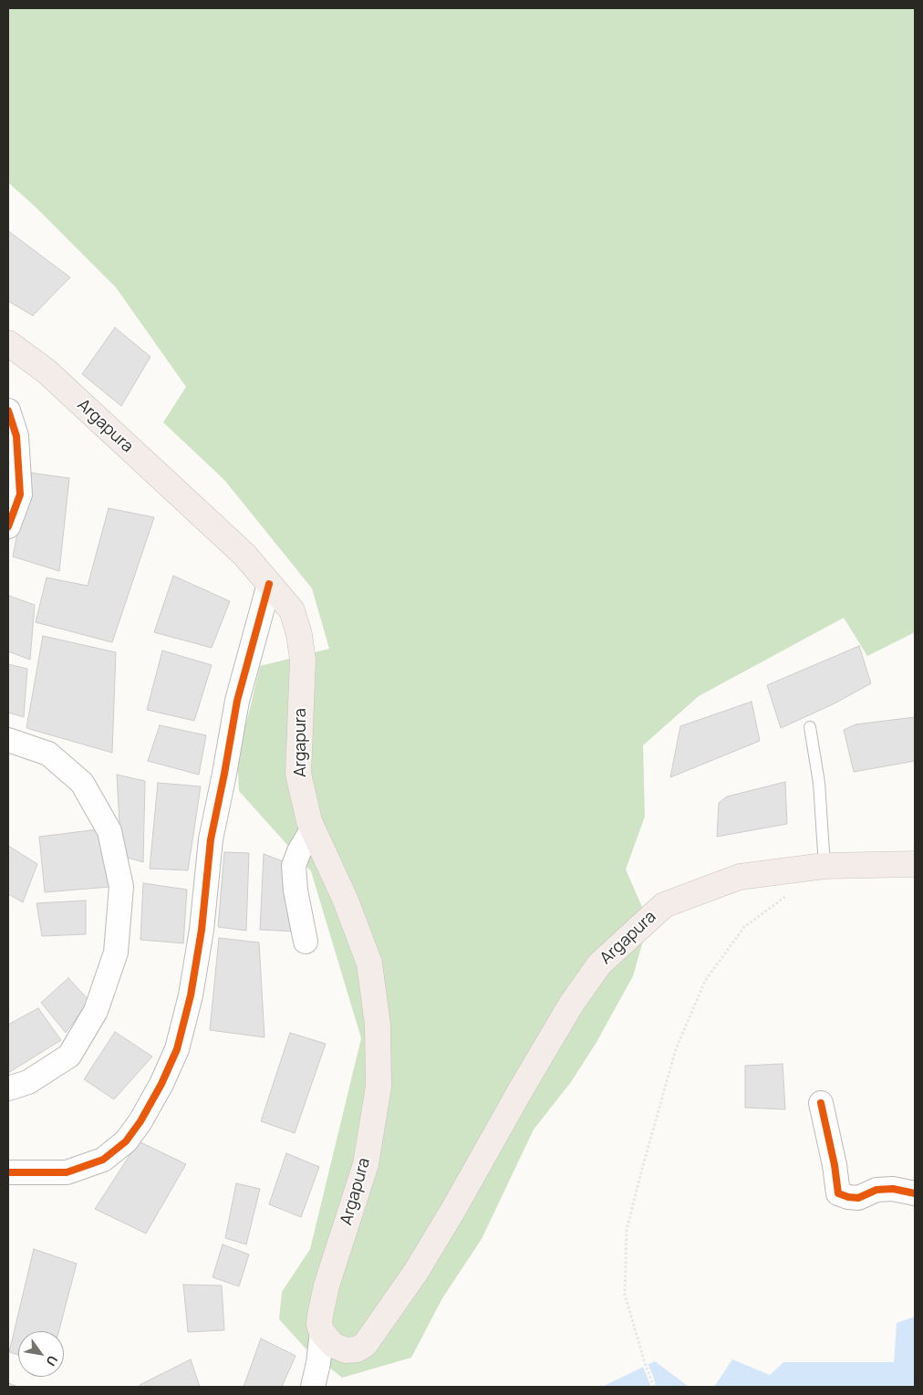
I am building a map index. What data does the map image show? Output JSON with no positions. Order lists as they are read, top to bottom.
{
  "streets": {
    "highway": ["Argapura"]
  },
  "north": "bottom right"
}
